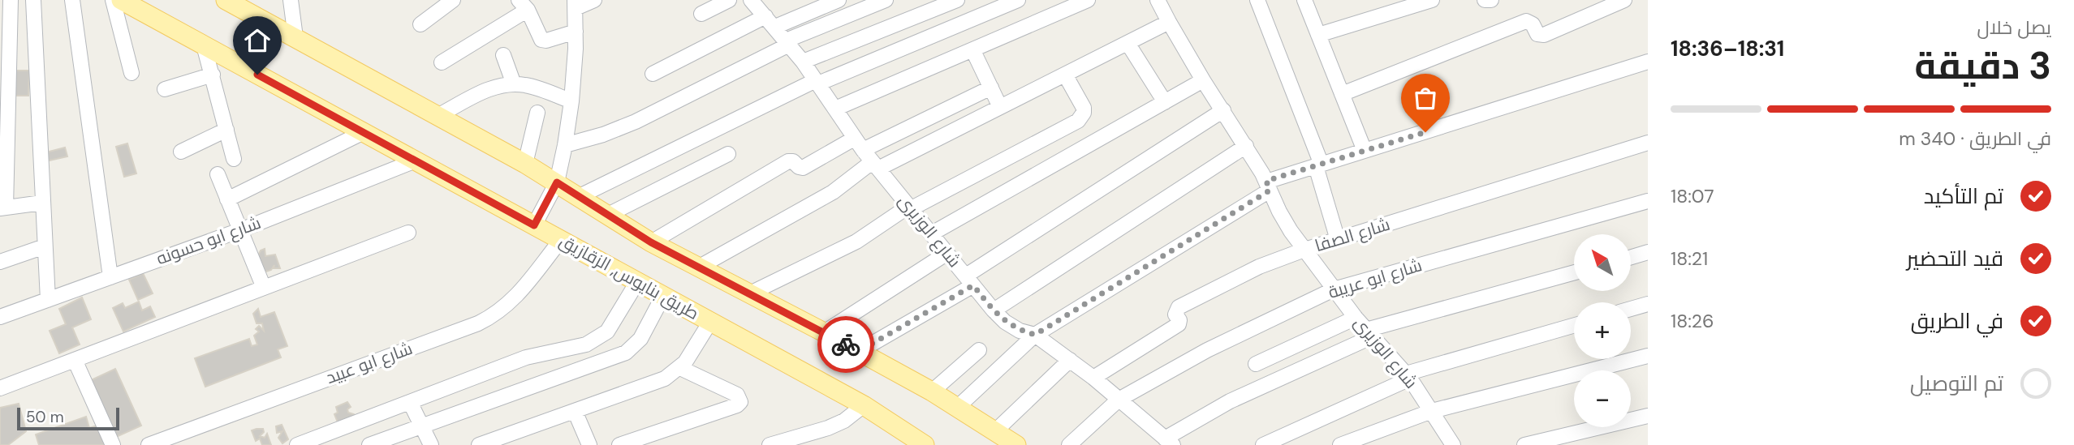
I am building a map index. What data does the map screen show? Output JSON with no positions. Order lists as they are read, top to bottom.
{
  "streets": {
    "main road": ["طريق بنايوس, الزقازيق"],
    "street": [
      "شارع الوزيرى",
      "شارع الصفا",
      "شارع ابو حسونه",
      "شارع ابو عريبة",
      "شارع ابو عبيد"
    ]
  },
  "crossings": [
    ["شارع الوزيرى", "شارع الصفا"],
    ["شارع الوزيرى", "شارع ابو عريبة"],
    ["شارع ابو حسونه", "طريق بنايوس, الزقازيق"],
    ["طريق بنايوس, الزقازيق", "شارع ابو عبيد"]
  ],
  "scale_bar": "50 m",
  "north": "top left",
  "page": {
    "heading": ["3 دقيقة", "يصل خلال", "18:31–18:36"],
    "bar": "في الطريق · 340 m",
    "list": [
      ["تم التأكيد", "18:07"],
      ["قيد التحضير", "18:21"],
      ["في الطريق", "18:26"],
      "تم التوصيل"
    ],
    "map_buttons": ["+", "−"],
    "scale": "50 m"
  }
}
